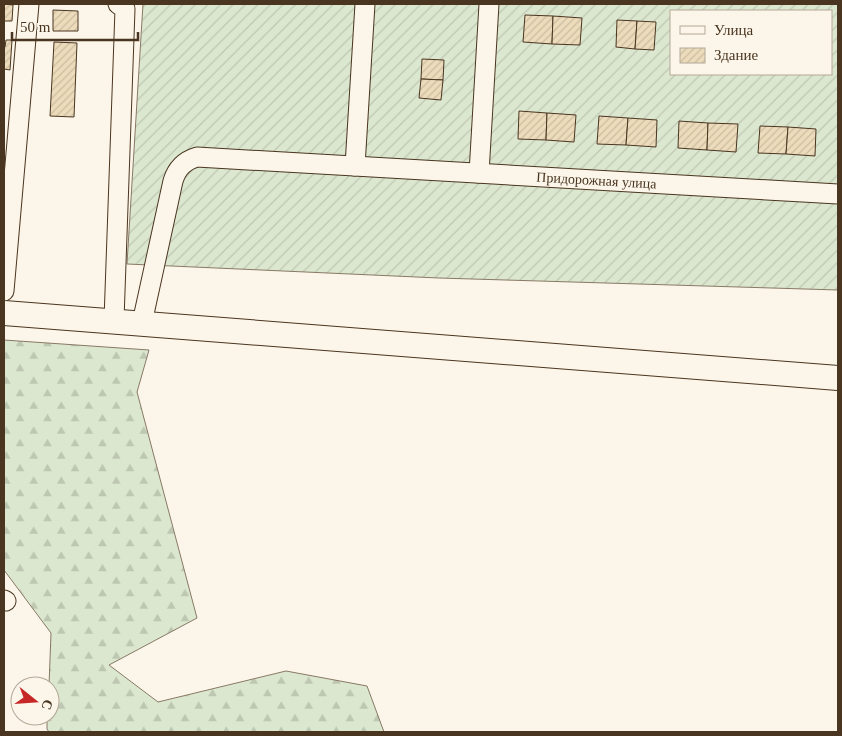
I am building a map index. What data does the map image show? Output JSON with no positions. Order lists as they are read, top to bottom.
{
  "streets": {
    "street": ["Придорожная улица"]
  },
  "legend": ["Улица", "Здание"],
  "scale_bar": "50 m",
  "north": "right"
}
